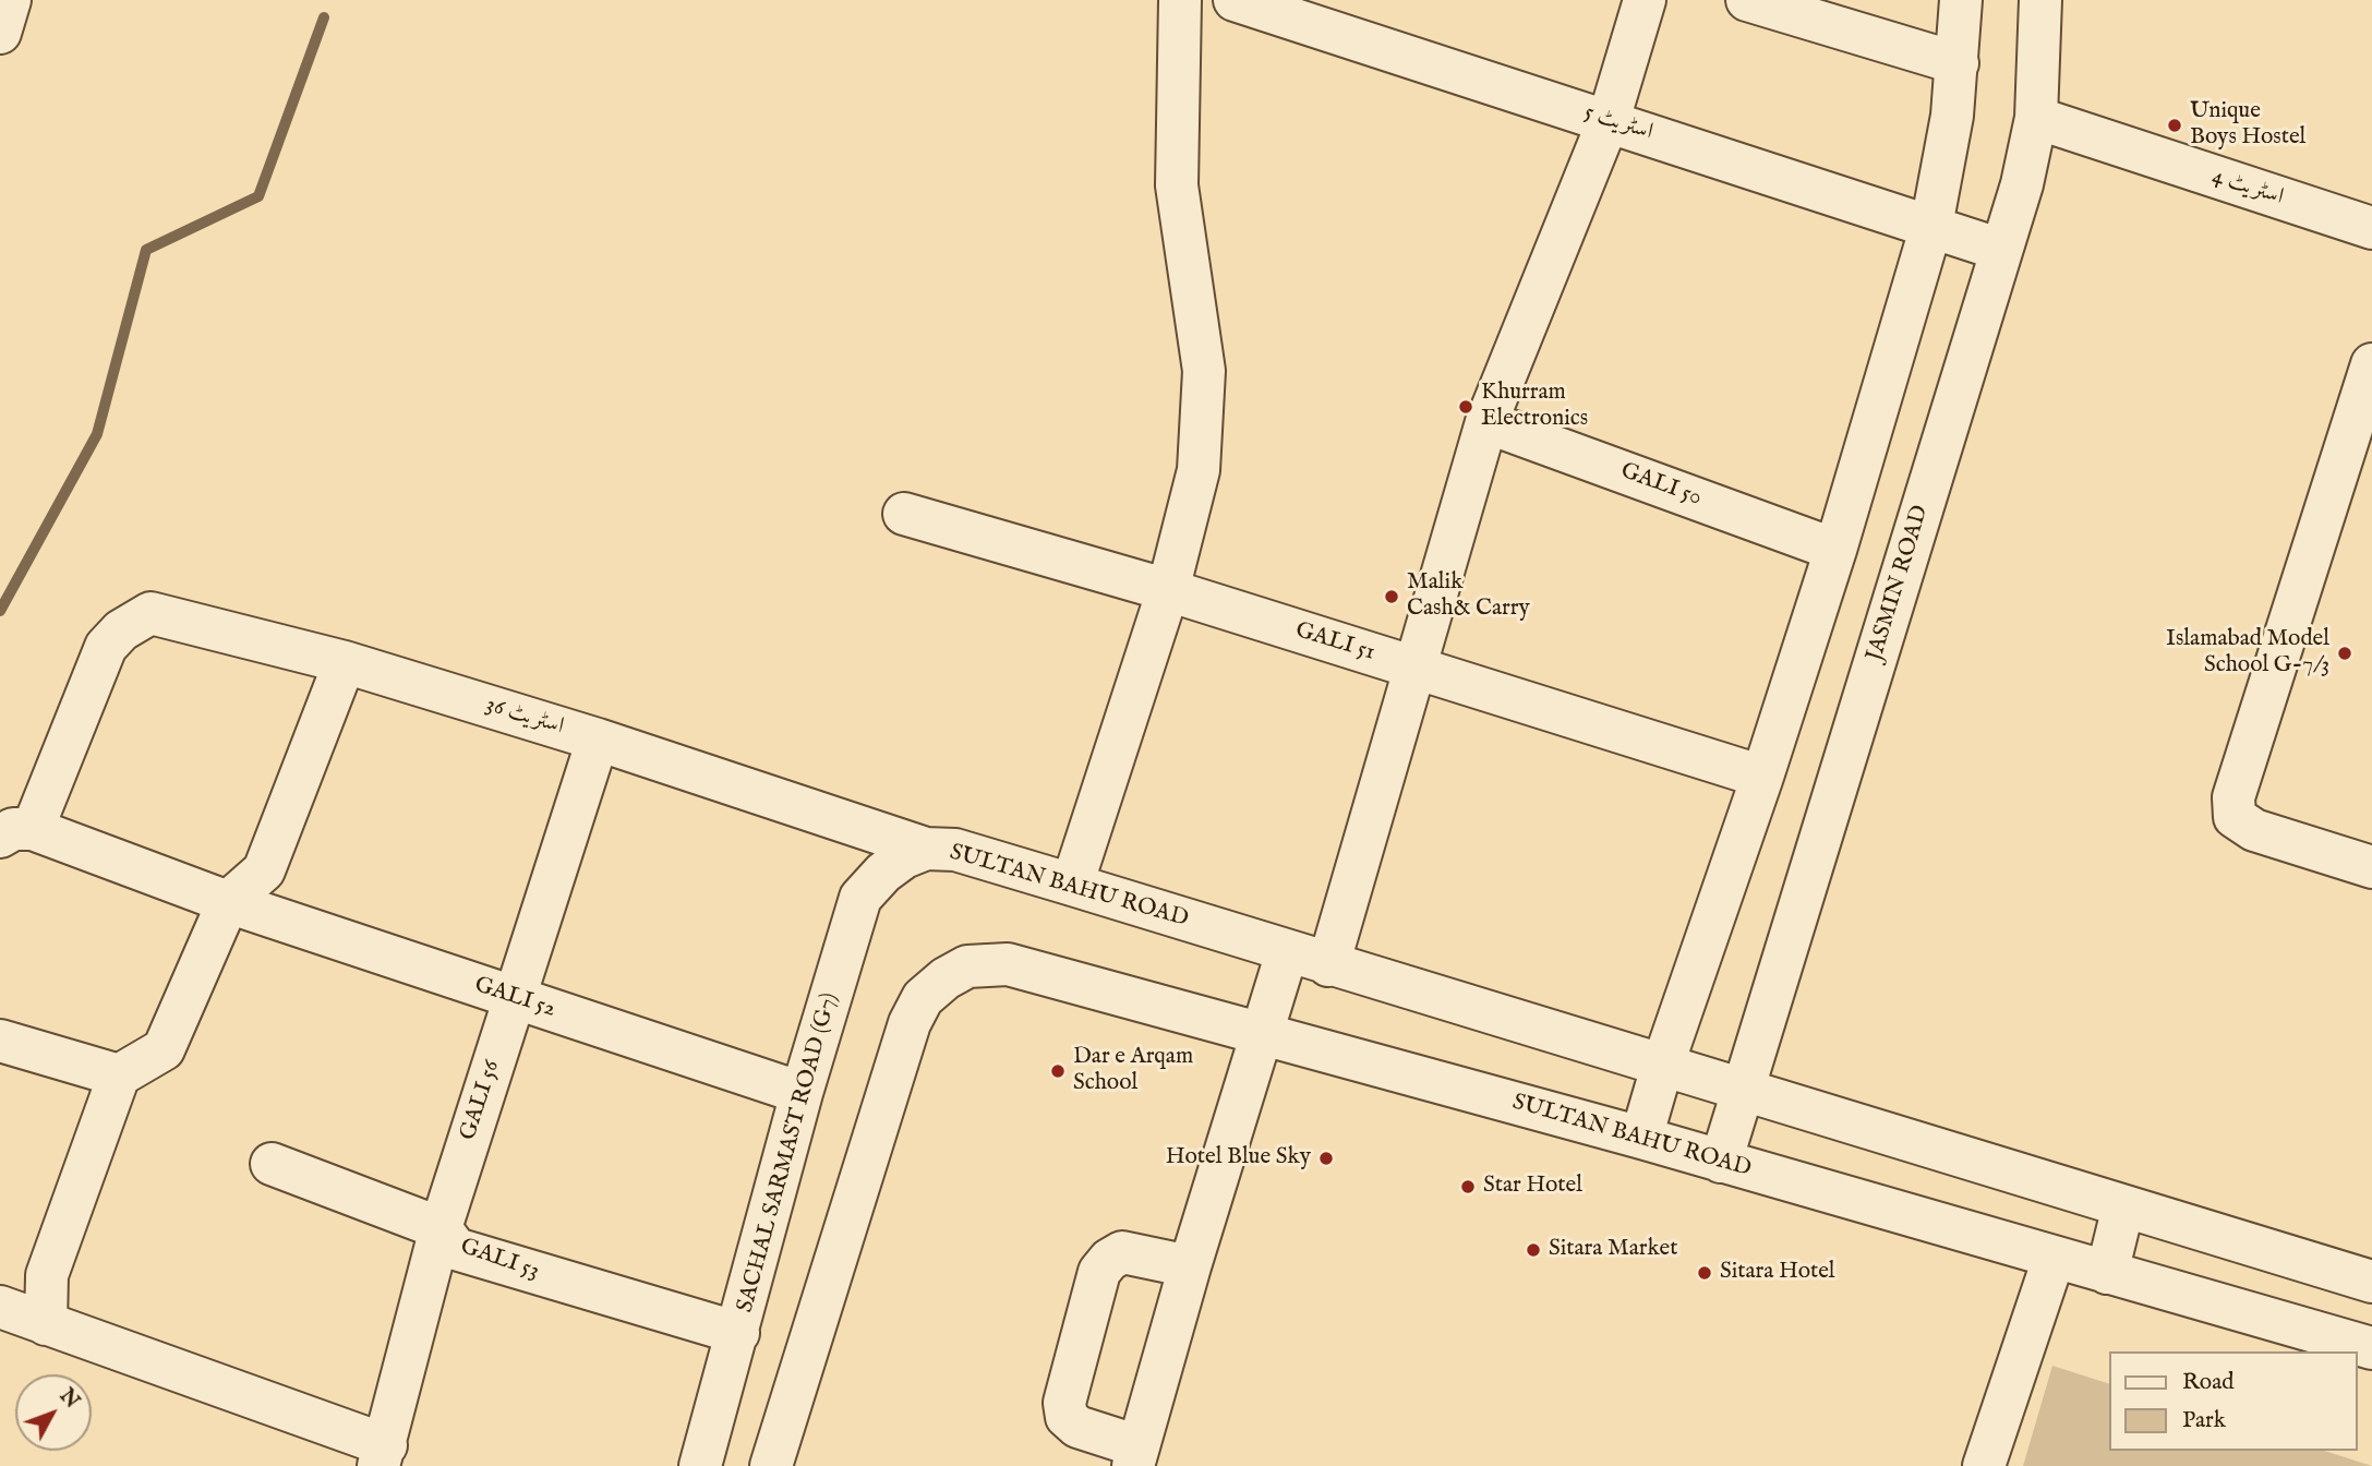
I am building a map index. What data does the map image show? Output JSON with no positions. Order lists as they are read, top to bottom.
{
  "streets": {
    "street": [
      "اسٹریٹ 5",
      "اسٹریٹ 4",
      "GALI 50",
      "JASMIN ROAD",
      "GALI 51",
      "اسٹریٹ 36",
      "SULTAN BAHU ROAD",
      "GALI 52",
      "GALI 56",
      "SACHAL SARMAST ROAD (G7)",
      "GALI 53"
    ]
  },
  "crossings": [
    ["اسٹریٹ 5", "JASMIN ROAD"],
    ["اسٹریٹ 4", "JASMIN ROAD"],
    ["JASMIN ROAD", "SULTAN BAHU ROAD"],
    ["اسٹریٹ 36", "SULTAN BAHU ROAD"],
    ["اسٹریٹ 36", "GALI 52"],
    ["اسٹریٹ 36", "GALI 56"],
    ["اسٹریٹ 36", "SACHAL SARMAST ROAD (G7)"],
    ["SULTAN BAHU ROAD", "SACHAL SARMAST ROAD (G7)"],
    ["GALI 52", "GALI 56"],
    ["GALI 52", "SACHAL SARMAST ROAD (G7)"],
    ["GALI 56", "GALI 53"],
    ["SACHAL SARMAST ROAD (G7)", "GALI 53"]
  ],
  "places": [
    "Unique Boys Hostel",
    "Khurram Electronics",
    "Malik Cash& Carry",
    "Islamabad Model School G-7/3",
    "Dar e Arqam School",
    "Hotel Blue Sky",
    "Star Hotel",
    "Sitara Market",
    "Sitara Hotel"
  ],
  "legend": ["Road", "Park"],
  "north": "top right"
}
